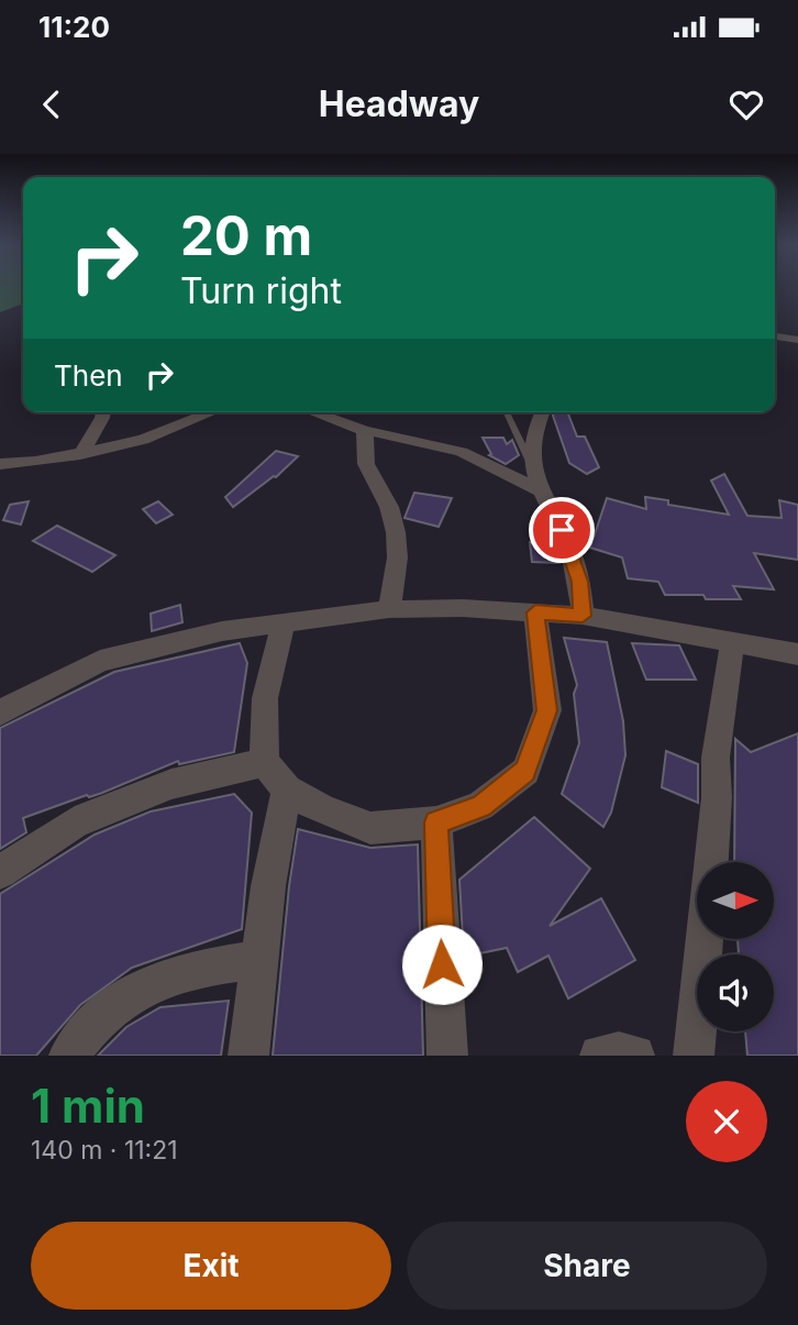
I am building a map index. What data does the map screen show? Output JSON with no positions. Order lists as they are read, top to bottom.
{
  "north": "right",
  "page": {
    "status": "11:20",
    "header": "Headway",
    "turn": ["20 m", "Turn right"],
    "then": "Then",
    "heading": ["1 min", "140 m · 11:21"],
    "buttons": ["Exit", "Share"]
  }
}
